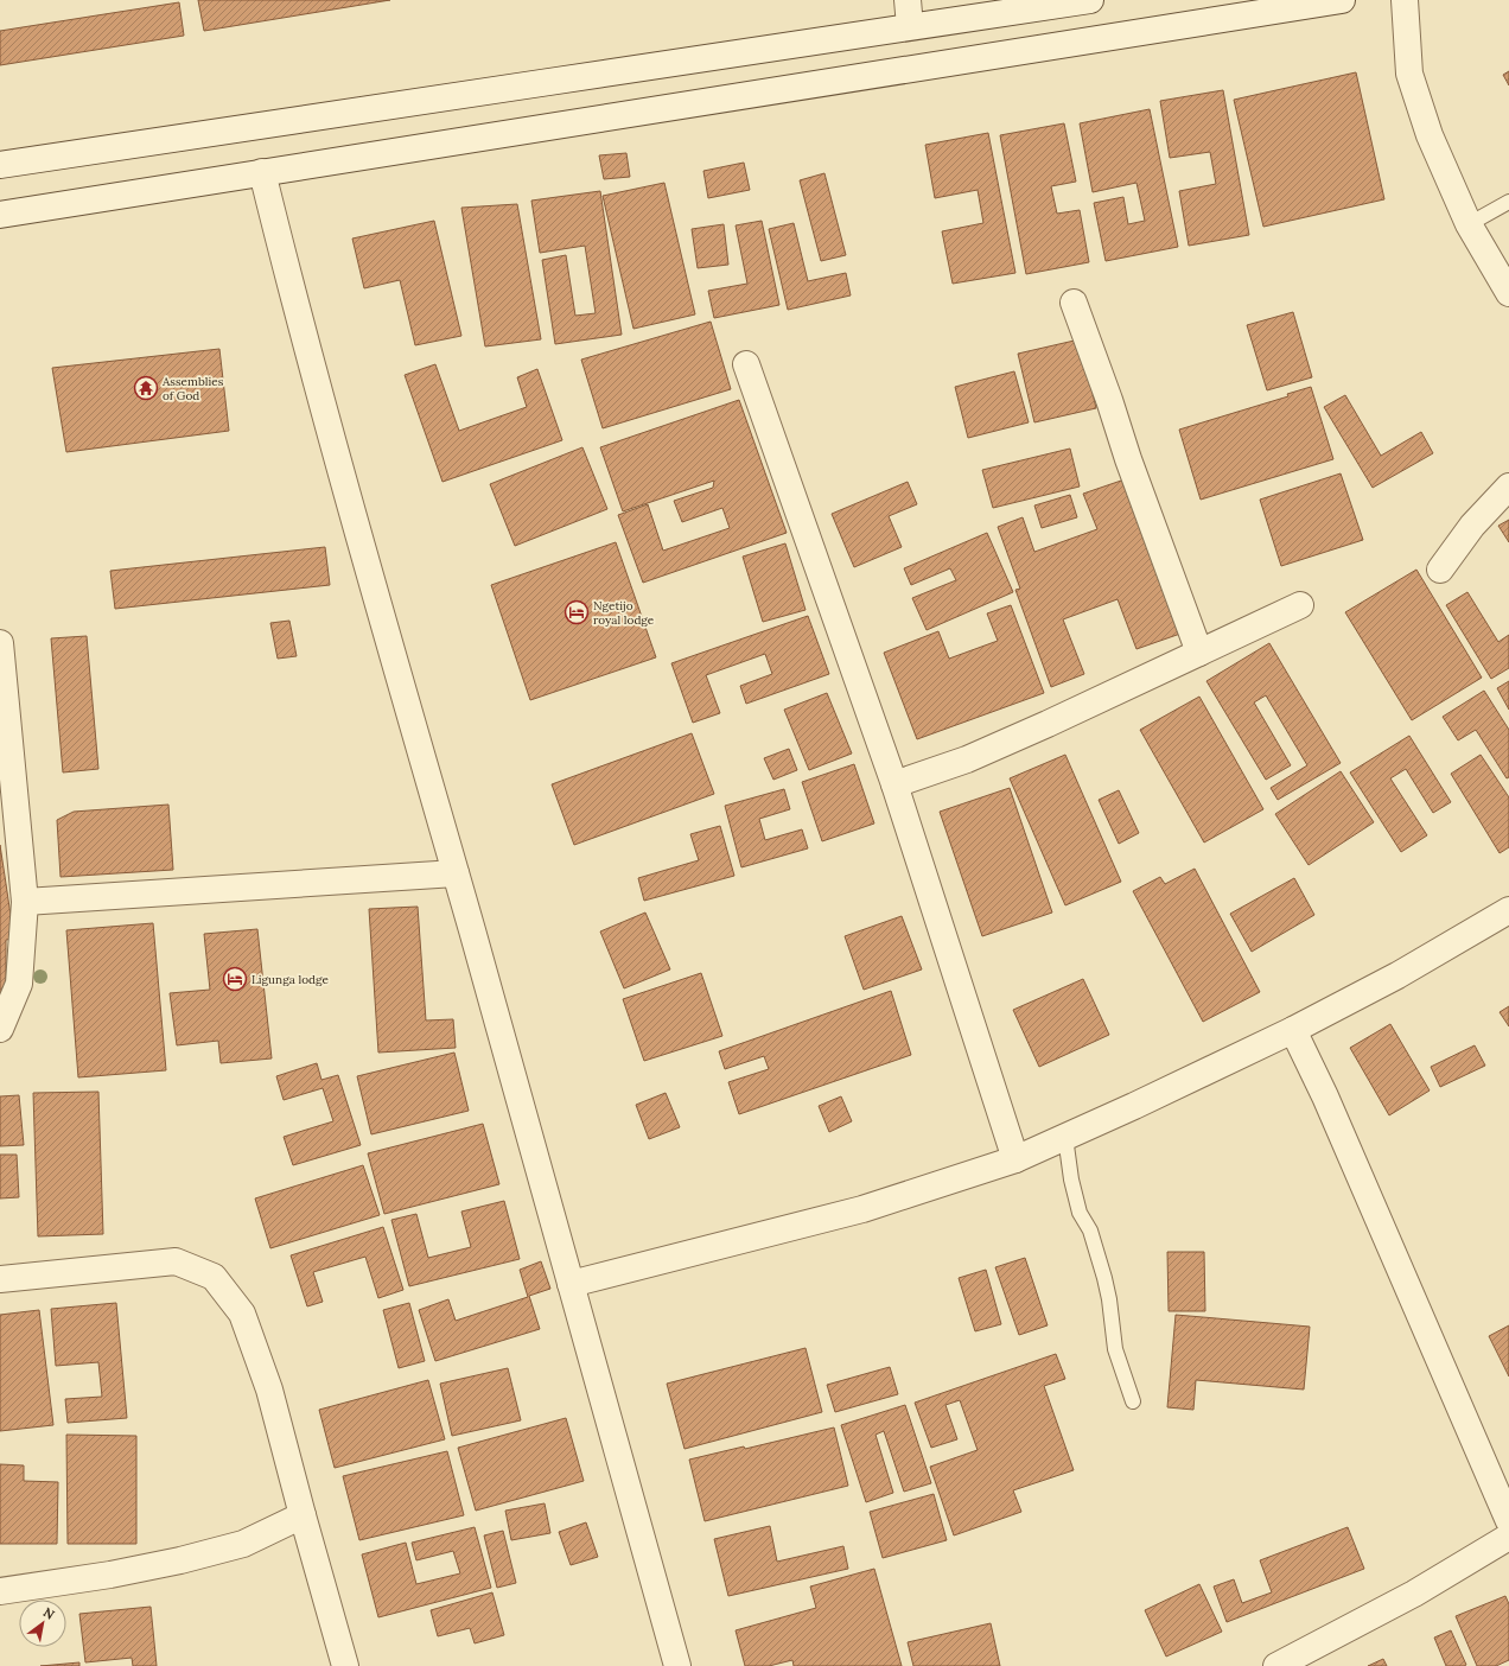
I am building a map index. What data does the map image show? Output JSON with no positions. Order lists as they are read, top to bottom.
{
  "places": {
    "temple": ["Assemblies of God"],
    "hotel": ["Ngetijo royal lodge", "Ligunga lodge"]
  },
  "north": "top right"
}
